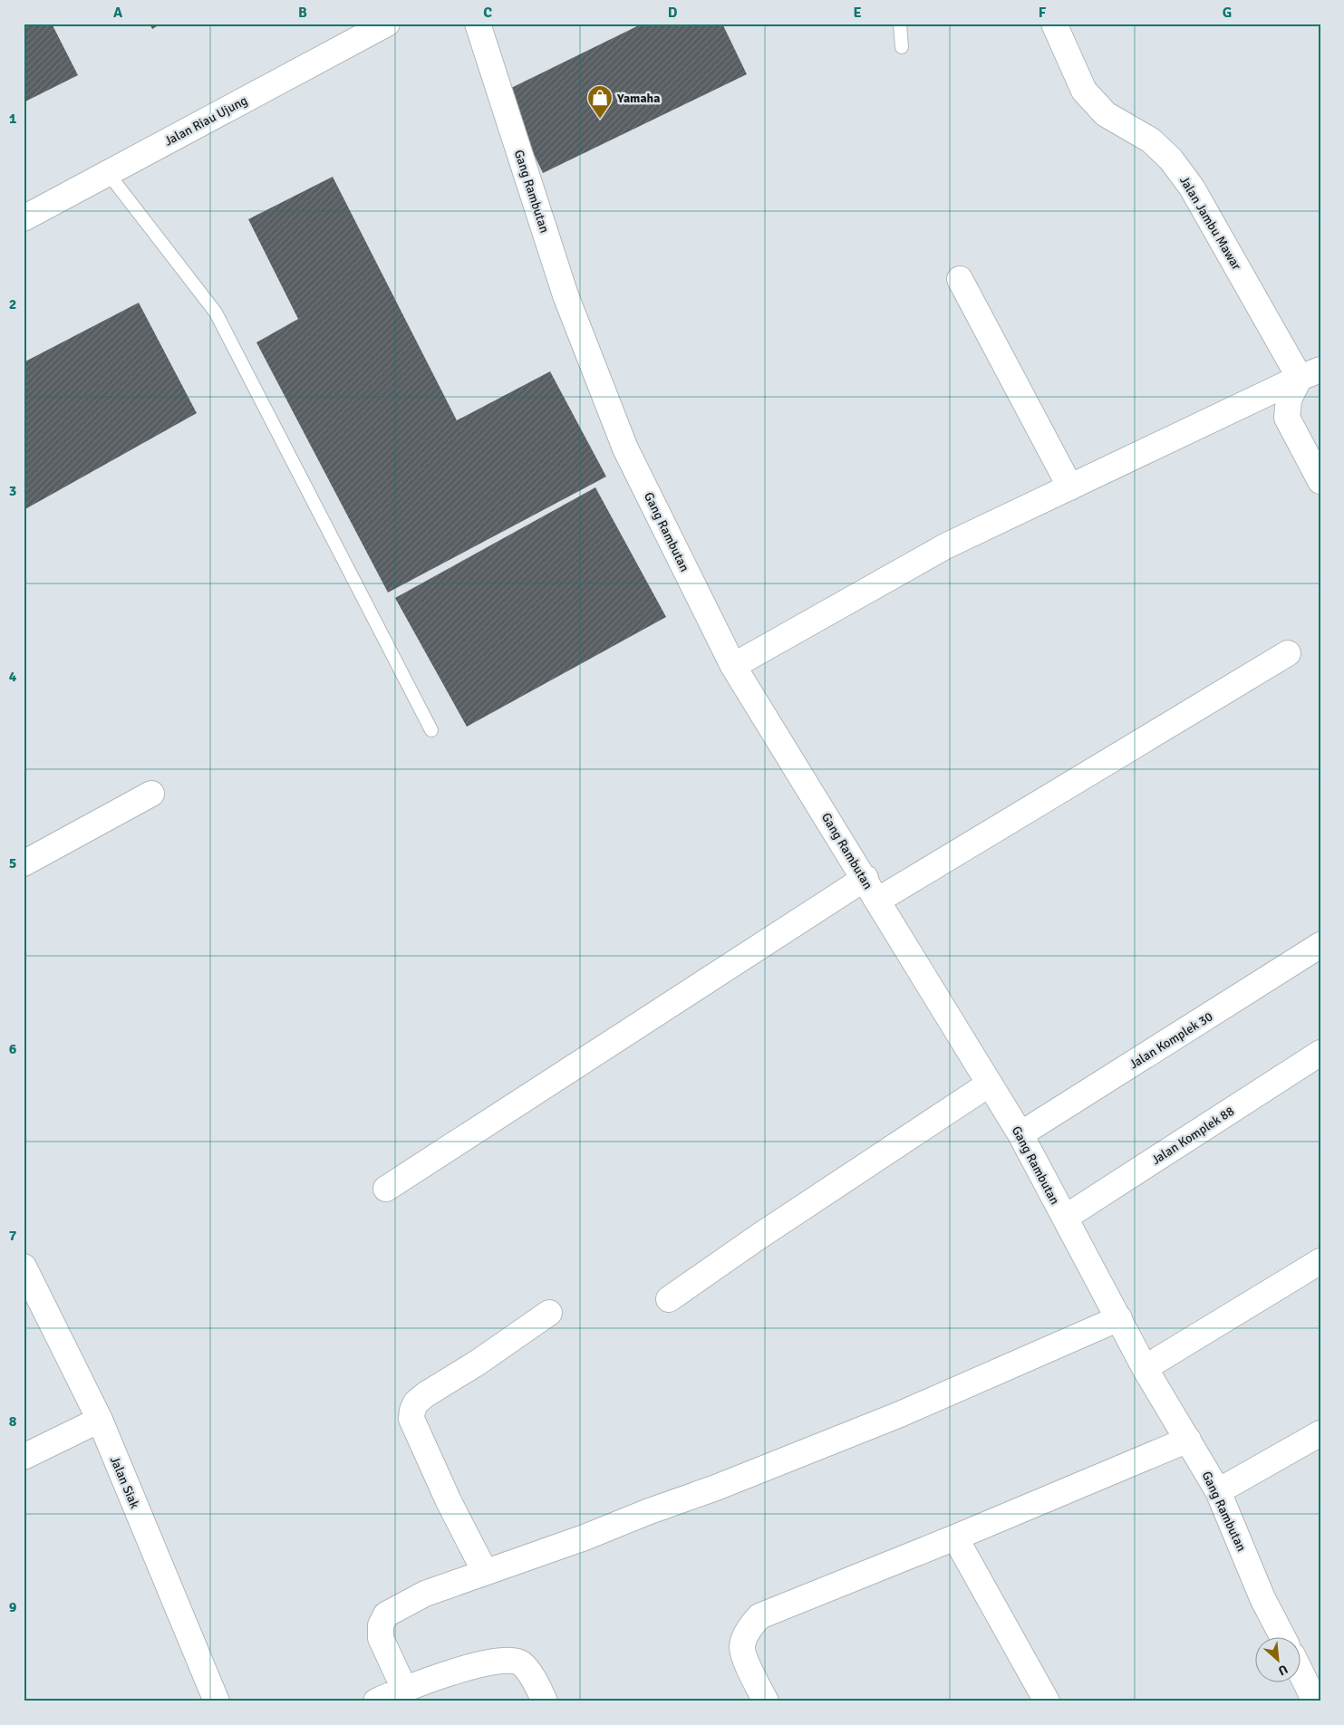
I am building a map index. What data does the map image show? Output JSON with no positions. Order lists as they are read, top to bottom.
{
  "streets": {
    "street": [
      "Jalan Riau Ujung",
      "Gang Rambutan",
      "Jalan Jambu Mawar",
      "Jalan Komplek 30",
      "Jalan Komplek 88",
      "Jalan Siak"
    ]
  },
  "crossings": [
    ["Gang Rambutan", "Jalan Komplek 30"],
    ["Gang Rambutan", "Jalan Komplek 88"]
  ],
  "places": {
    "shop": ["Yamaha"]
  },
  "north": "bottom right",
  "grid": {
    "columns": [
      "A",
      "B",
      "C",
      "D",
      "E",
      "F",
      "G"
    ],
    "rows": [
      "1",
      "2",
      "3",
      "4",
      "5",
      "6",
      "7",
      "8",
      "9"
    ]
  }
}
